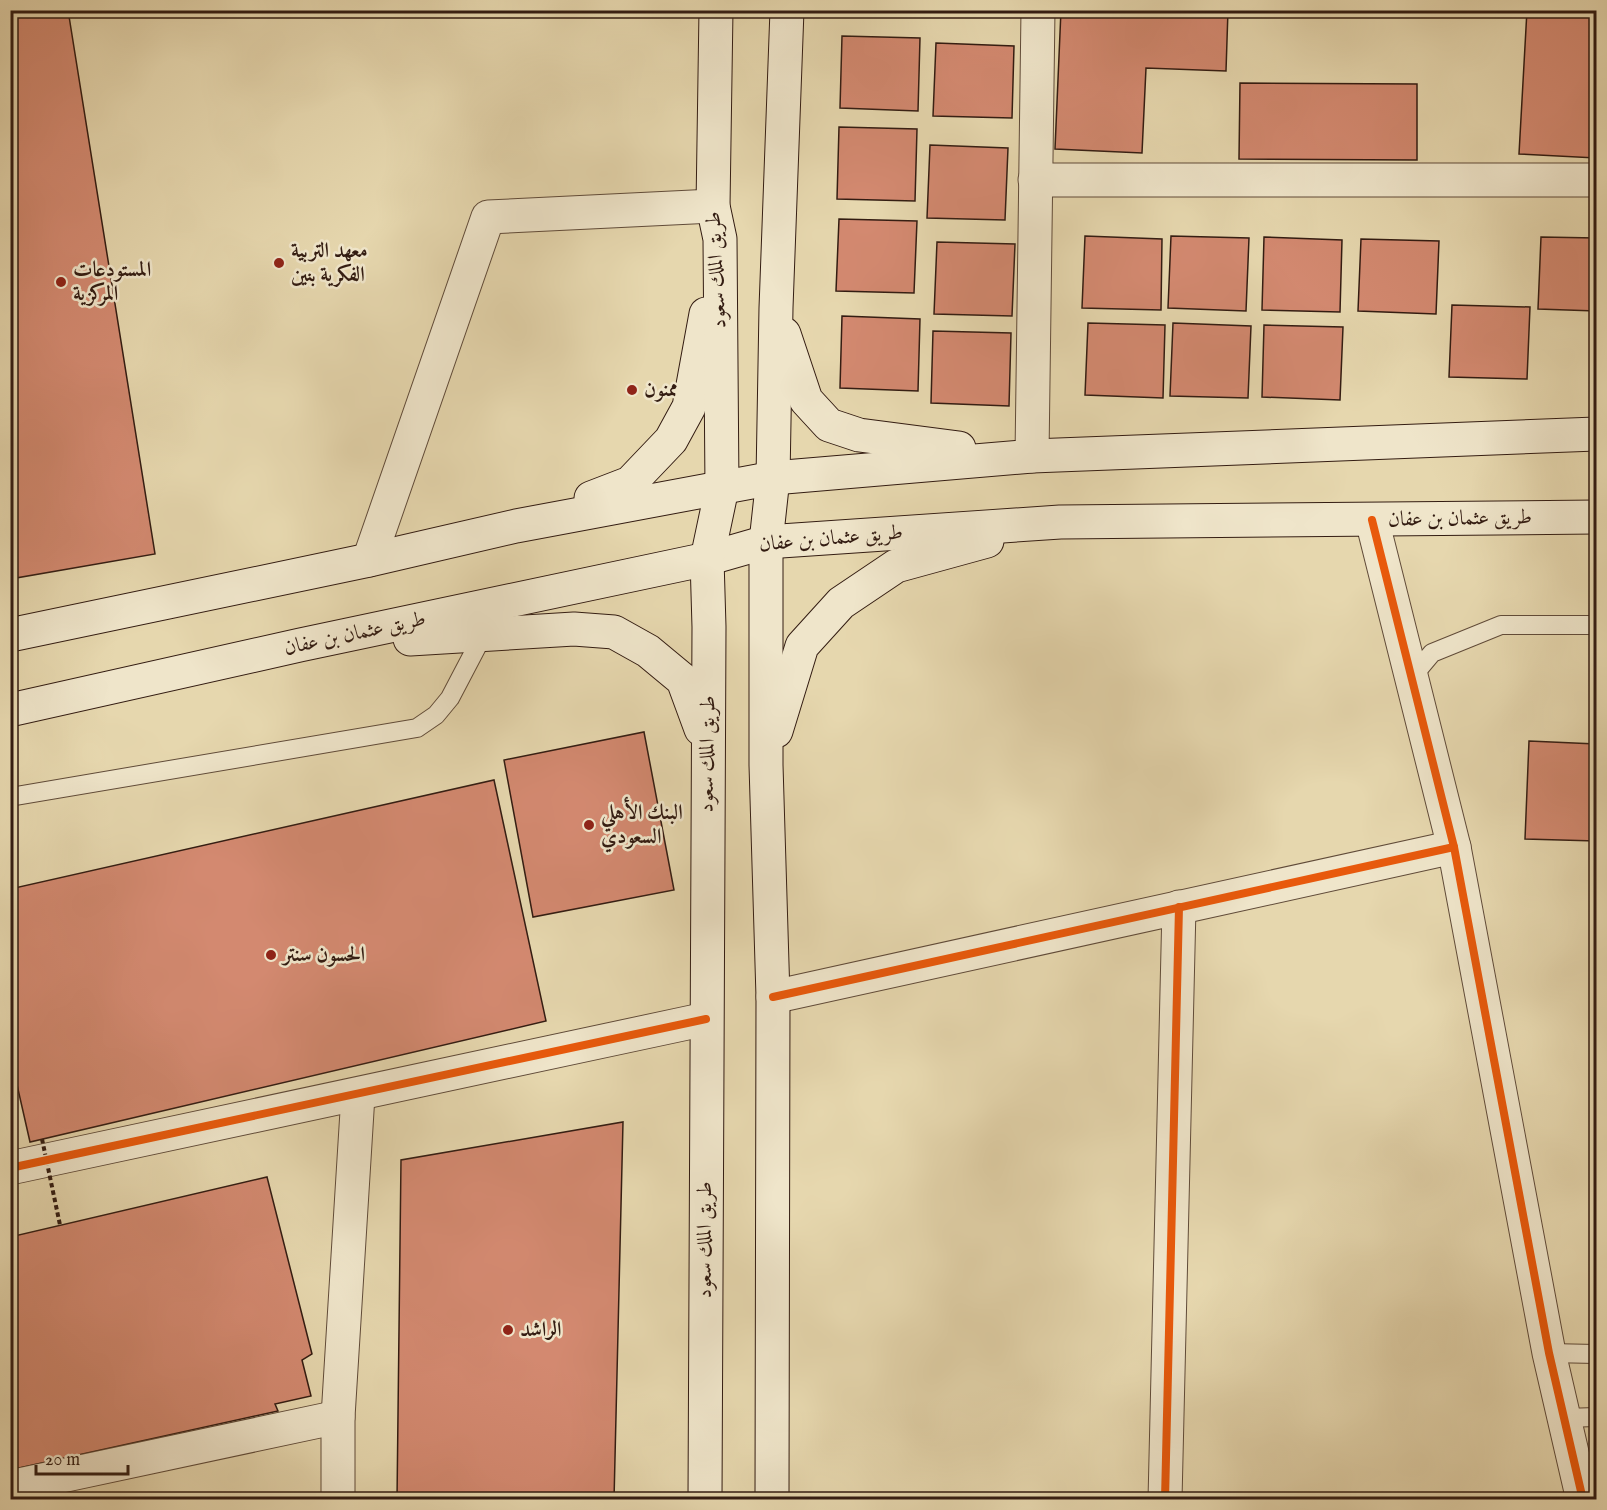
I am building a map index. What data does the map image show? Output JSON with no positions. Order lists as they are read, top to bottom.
{
  "streets": {
    "main road": ["طريق الملك سعود", "طريق عثمان بن عفان"]
  },
  "crossings": [
    ["طريق الملك سعود", "طريق عثمان بن عفان"]
  ],
  "places": [
    "معهد التربية الفكرية بنين",
    "المستودعات المركزية",
    "ممنون",
    "البنك الأهلي السعودي",
    "الحسون سنتر",
    "الراشد"
  ],
  "scale_bar": "20 m"
}
